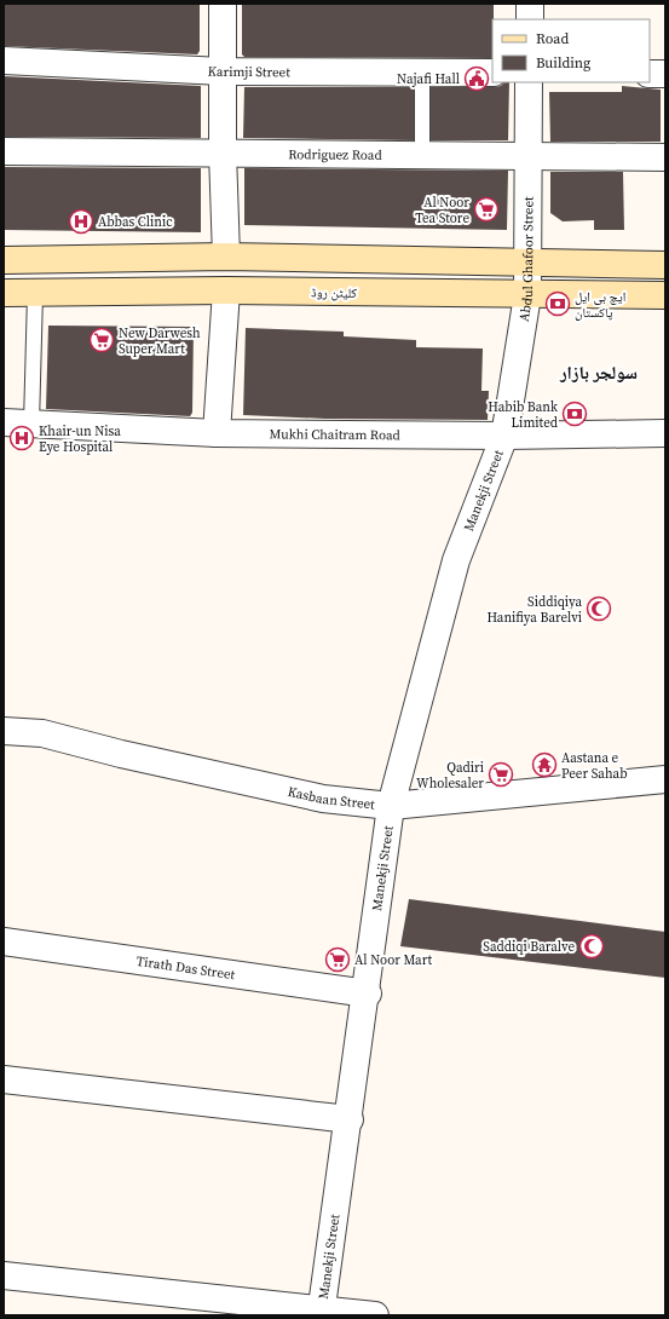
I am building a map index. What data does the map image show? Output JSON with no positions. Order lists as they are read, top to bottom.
{
  "streets": {
    "main road": ["کلیٹن روڈ"],
    "street": [
      "Karimji Street",
      "Rodriguez Road",
      "Abdul Ghafoor Street",
      "Mukhi Chaitram Road",
      "Manekji Street",
      "Kasbaan Street",
      "Tirath Das Street"
    ]
  },
  "crossings": [
    ["Rodriguez Road", "Abdul Ghafoor Street"],
    ["Abdul Ghafoor Street", "کلیٹن روڈ"],
    ["Abdul Ghafoor Street", "Mukhi Chaitram Road"],
    ["Abdul Ghafoor Street", "Manekji Street"],
    ["Mukhi Chaitram Road", "Manekji Street"],
    ["Manekji Street", "Kasbaan Street"],
    ["Manekji Street", "Tirath Das Street"]
  ],
  "districts": ["سولجر بازار"],
  "places": {
    "public building": ["Najafi Hall"],
    "supermarket": [
      "Al Noor Tea Store",
      "New Darwesh Super Mart",
      "Qadiri Wholesaler",
      "Al Noor Mart"
    ],
    "hospital": ["Abbas Clinic", "Khair-un Nisa Eye Hospital"],
    "bank": ["ایچ بی ایل پاکستان", "Habib Bank Limited"],
    "mosque": ["Siddiqiya Hanifiya Barelvi", "Saddiqi Baralve"],
    "temple": ["Aastana e Peer Sahab"]
  },
  "legend": ["Road", "Building"]
}
